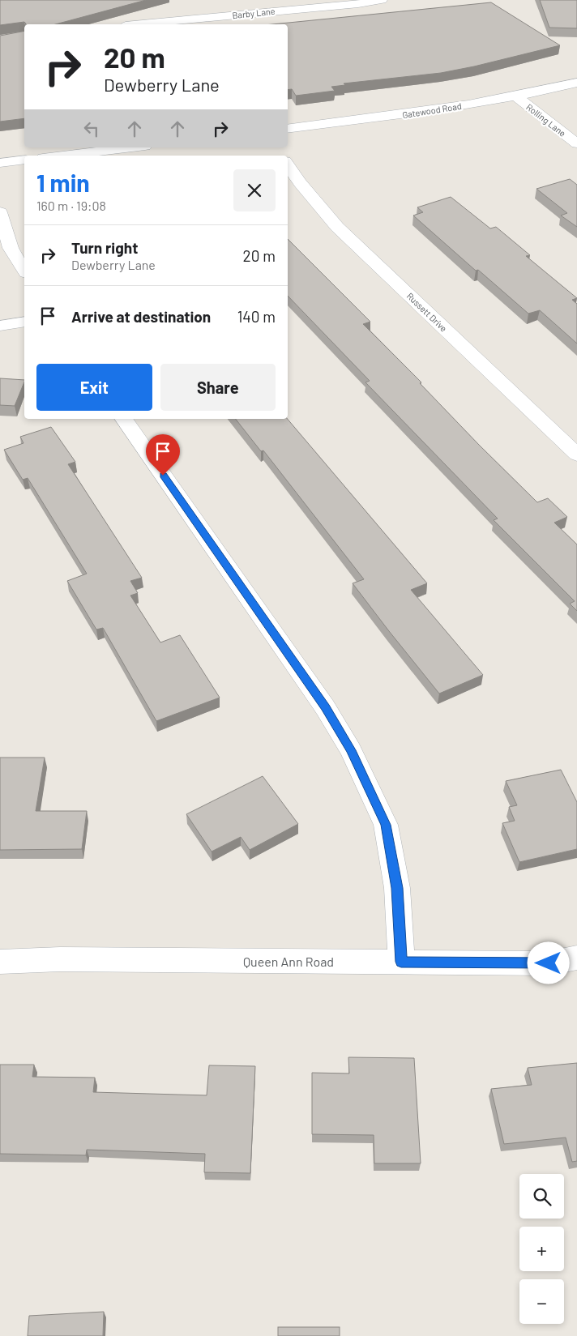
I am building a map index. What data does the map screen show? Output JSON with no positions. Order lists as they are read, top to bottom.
{
  "streets": {
    "street": [
      "Barby Lane",
      "Gatewood Road",
      "Rolling Lane",
      "Russett Drive",
      "Queen Ann Road"
    ]
  },
  "crossings": [
    ["Gatewood Road", "Rolling Lane"]
  ],
  "page": {
    "turn": ["20 m", "Dewberry Lane"],
    "heading": ["1 min", "160 m · 19:08"],
    "list": [
      {
        "name": "Turn right",
        "note": "Dewberry Lane",
        "value": "20 m"
      },
      {
        "name": "Arrive at destination",
        "value": "140 m"
      }
    ],
    "buttons": ["Exit", "Share"],
    "map_buttons": ["+", "−"]
  }
}
